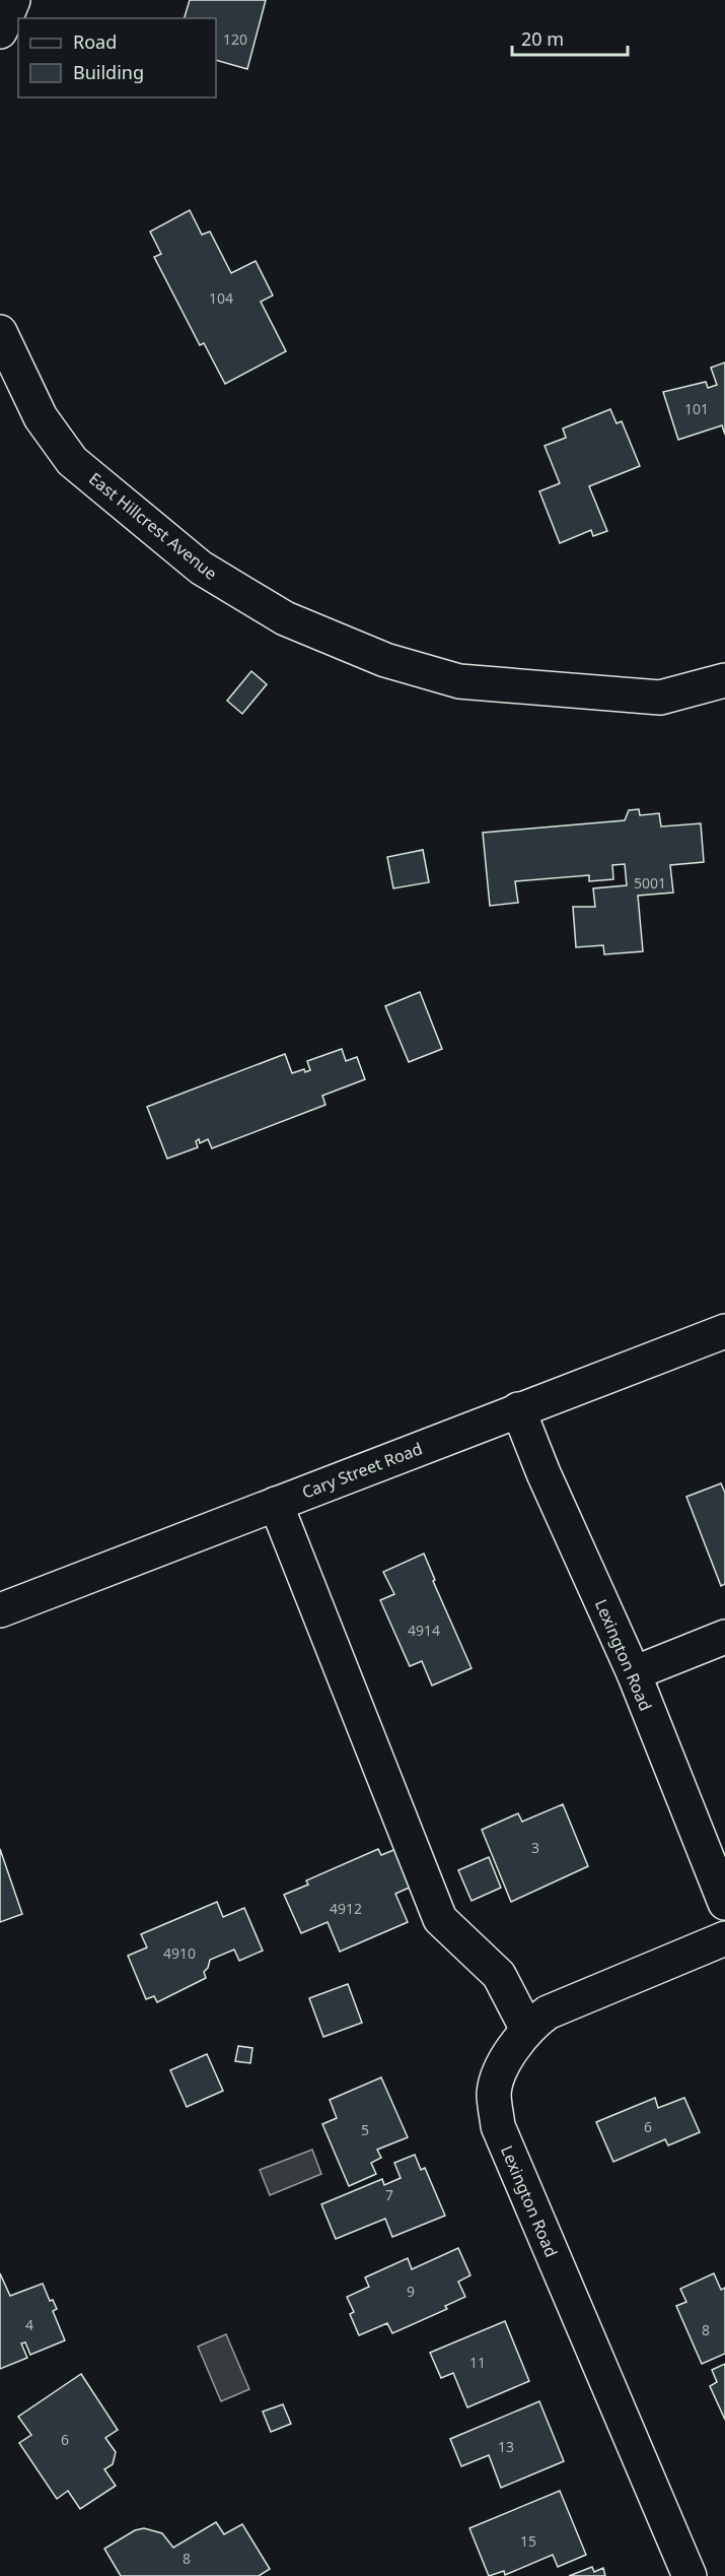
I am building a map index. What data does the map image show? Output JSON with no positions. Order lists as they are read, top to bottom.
{
  "streets": {
    "street": ["East Hillcrest Avenue", "Cary Street Road", "Lexington Road"]
  },
  "crossings": [
    ["Cary Street Road", "Lexington Road"]
  ],
  "house_numbers": [
    "120",
    "104",
    "101",
    "5001",
    "4914",
    "3",
    "4912",
    "4910",
    "6",
    "5",
    "7",
    "9",
    "4",
    "8",
    "11",
    "6",
    "13",
    "15",
    "8"
  ],
  "legend": ["Road", "Building"],
  "scale_bar": "20 m"
}
